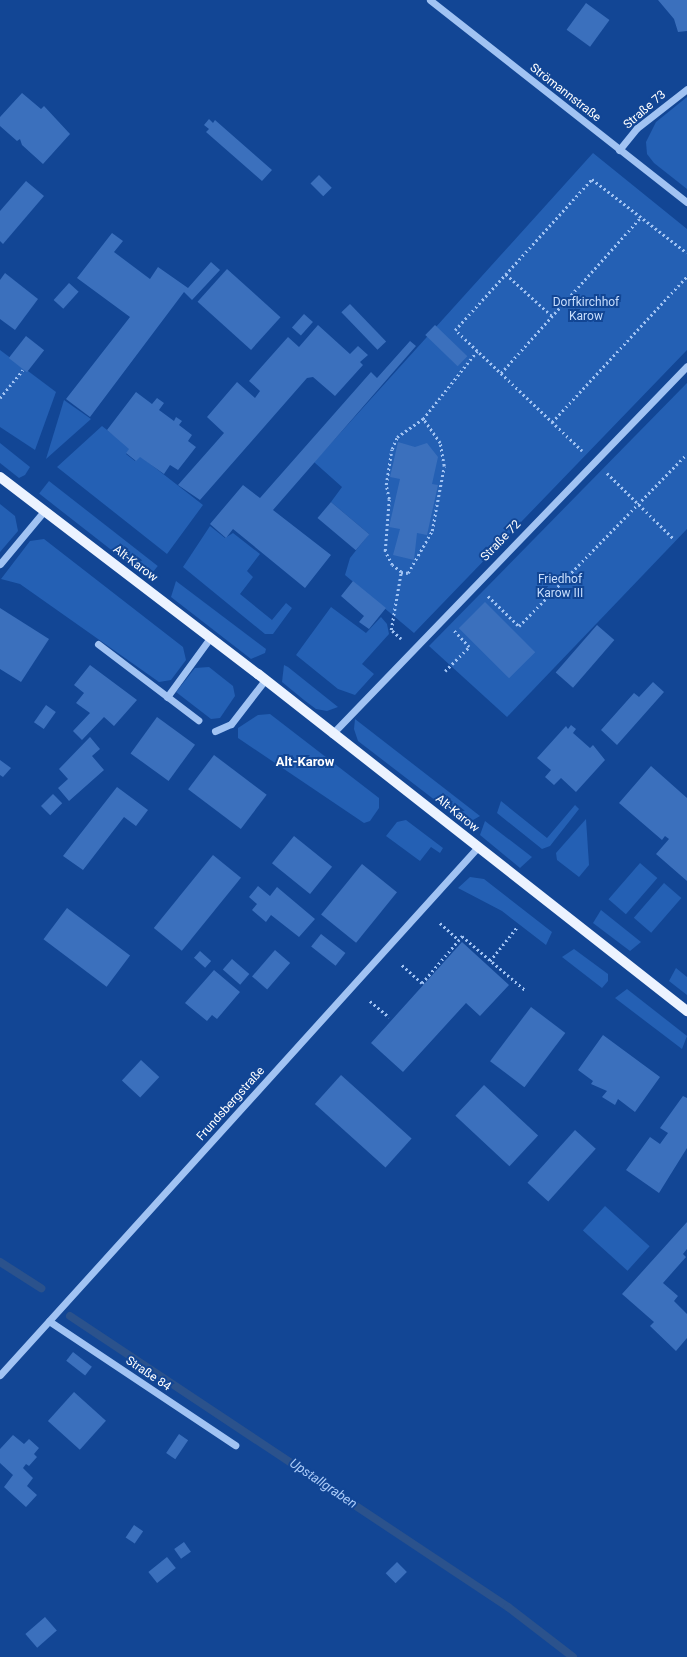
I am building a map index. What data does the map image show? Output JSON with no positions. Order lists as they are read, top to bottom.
{
  "streets": {
    "main road": ["Alt-Karow"],
    "street": [
      "Strömannstraße",
      "Straße 73",
      "Straße 72",
      "Frundsbergstraße",
      "Straße 84"
    ]
  },
  "crossings": [
    ["Strömannstraße", "Straße 73"],
    ["Straße 72", "Alt-Karow"],
    ["Alt-Karow", "Frundsbergstraße"],
    ["Frundsbergstraße", "Straße 84"]
  ],
  "districts": ["Alt-Karow"],
  "water": ["Upstallgraben"],
  "parks": ["Dorfkirchhof Karow", "Friedhof Karow III"]
}
